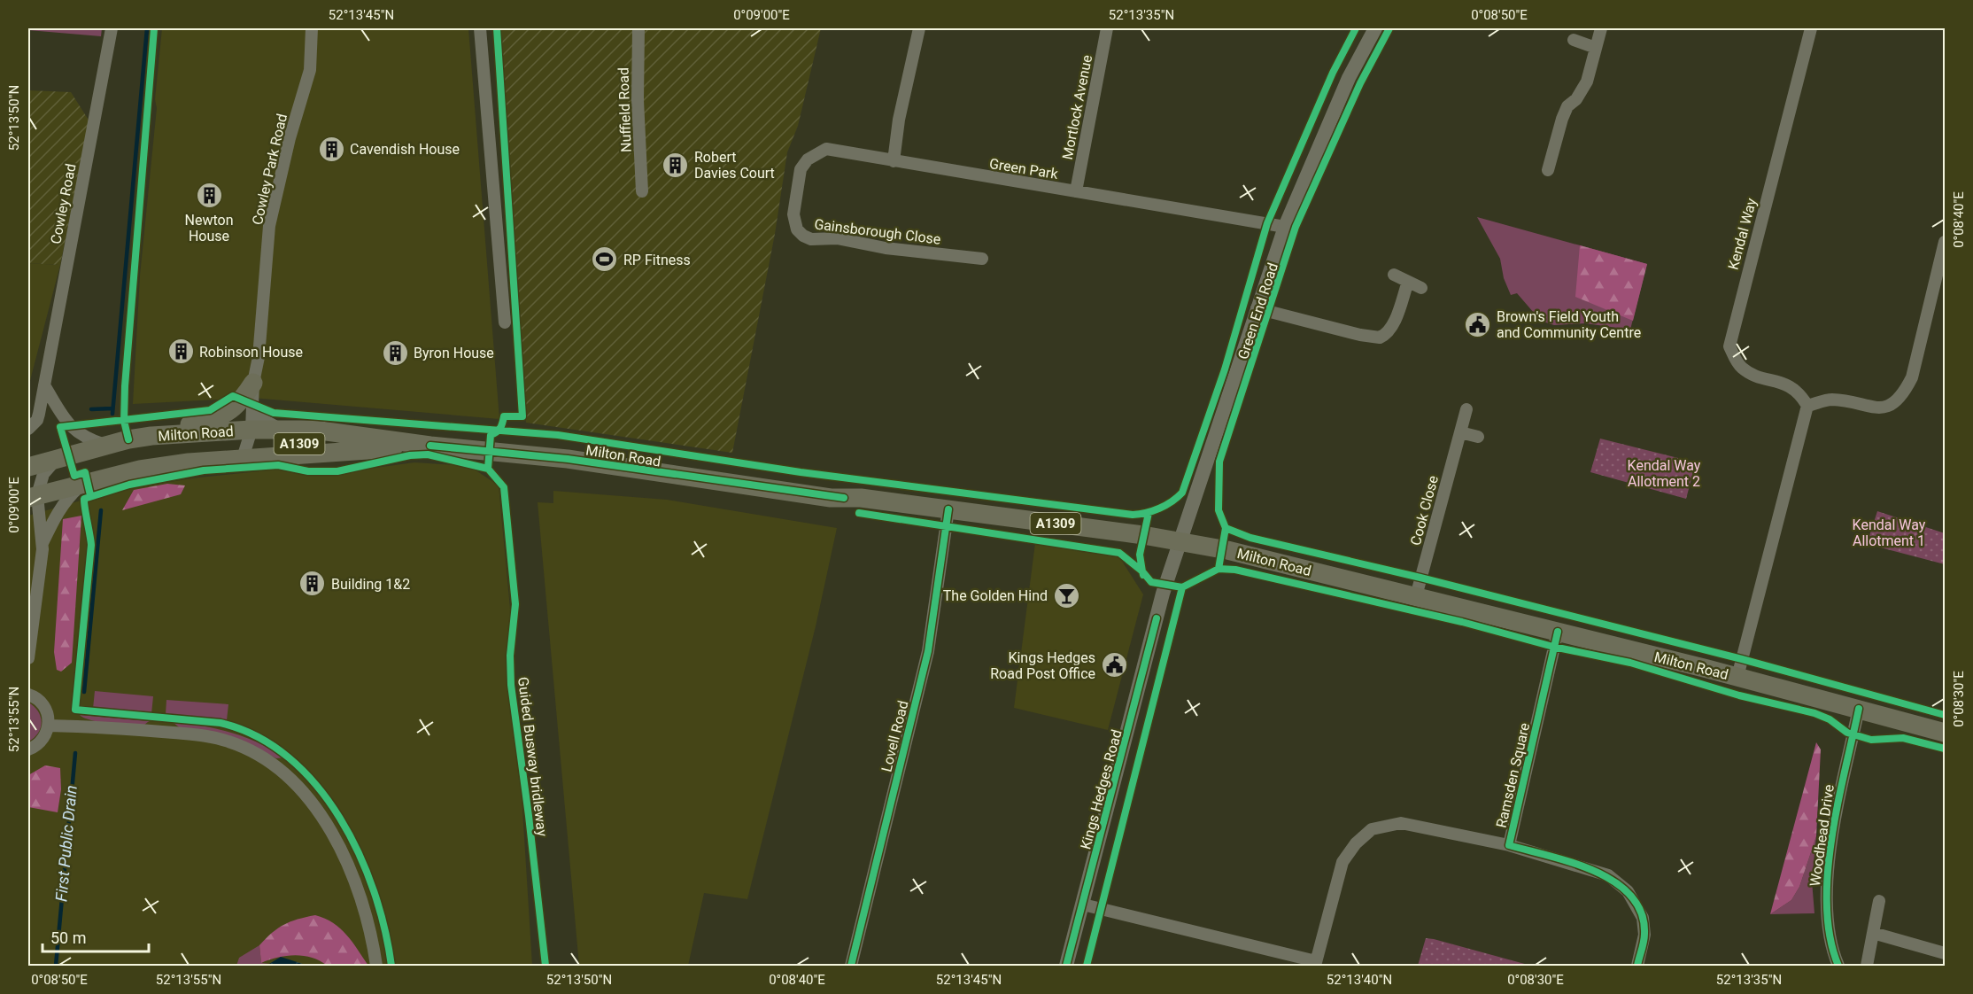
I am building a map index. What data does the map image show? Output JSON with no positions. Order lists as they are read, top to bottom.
{
  "streets": {
    "main road": ["Milton Road", "A1309"],
    "street": [
      "Mortlock Avenue",
      "Nuffield Road",
      "Green Park",
      "Cowley Park Road",
      "Cowley Road",
      "Gainsborough Close",
      "Kendal Way",
      "Green End Road",
      "Cook Close",
      "Lovell Road",
      "Ramsden Square",
      "Kings Hedges Road",
      "Woodhead Drive"
    ],
    "cycle path": ["Guided Busway bridleway"]
  },
  "crossings": [
    ["Mortlock Avenue", "Green Park"],
    ["Green Park", "Gainsborough Close"],
    ["Green Park", "Green End Road"],
    ["Cowley Park Road", "Milton Road"],
    ["Cowley Park Road", "A1309"],
    ["Green End Road", "Milton Road"],
    ["Green End Road", "Kings Hedges Road"],
    ["Milton Road", "A1309"],
    ["Milton Road", "Cook Close"],
    ["Milton Road", "Lovell Road"],
    ["Milton Road", "Ramsden Square"],
    ["Milton Road", "Kings Hedges Road"],
    ["Milton Road", "Woodhead Drive"],
    ["Ramsden Square", "Kings Hedges Road"]
  ],
  "water": ["First Public Drain"],
  "parks": ["Kendal Way Allotment 2", "Kendal Way Allotment 1"],
  "places": {
    "building": [
      "Cavendish House",
      "Robert Davies Court",
      "Newton House",
      "Robinson House",
      "Byron House",
      "Building 1&2"
    ],
    "sports": ["RP Fitness"],
    "public building": ["Brown's Field Youth and Community Centre", "Kings Hedges Road Post Office"],
    "bar": ["The Golden Hind"]
  },
  "scale_bar": "50 m",
  "coordinates": [
    "52°13'45\"N",
    "0°09'00\"E",
    "52°13'35\"N",
    "0°08'50\"E",
    "52°13'50\"N",
    "0°08'40\"E",
    "0°08'30\"E",
    "52°13'55\"N",
    "52°13'40\"N"
  ]
}
